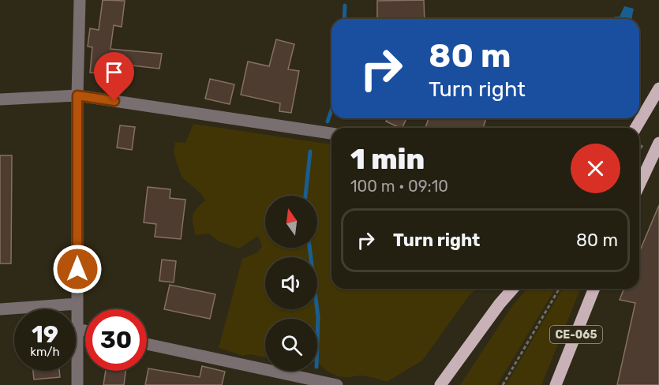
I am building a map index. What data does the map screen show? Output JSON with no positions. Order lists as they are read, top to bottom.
{
  "streets": {
    "main road": ["CE-065"]
  },
  "north": "top",
  "page": {
    "turn": ["80 m", "Turn right"],
    "heading": ["1 min", "100 m · 09:10"],
    "list": [
      {
        "name": "Turn right",
        "value": "80 m"
      }
    ],
    "speed": "19 km/h",
    "limit": "30"
  }
}
